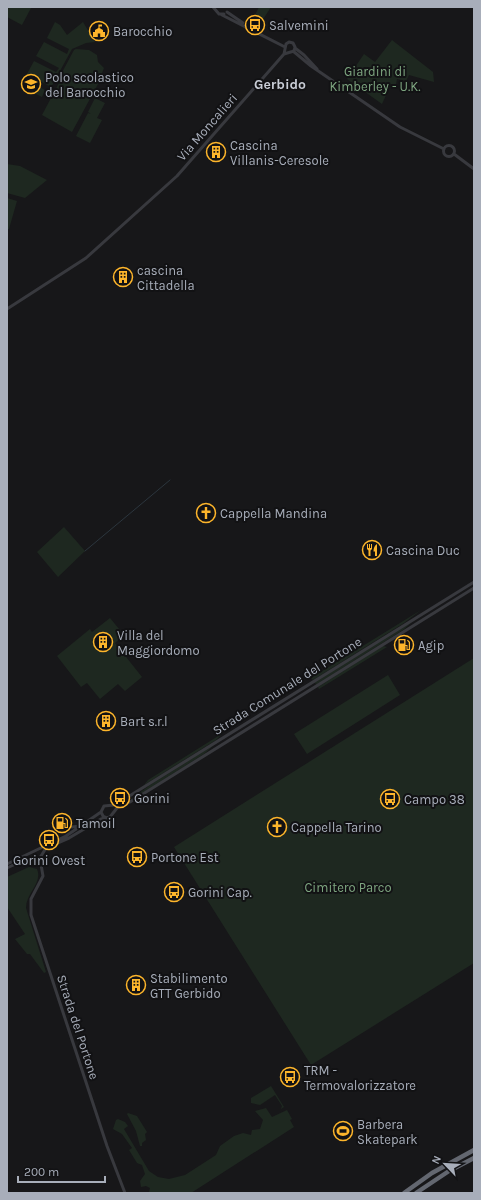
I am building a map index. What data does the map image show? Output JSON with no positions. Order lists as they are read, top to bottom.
{
  "streets": {
    "street": ["Via Moncalieri", "Strada Comunale del Portone", "Strada del Portone"]
  },
  "districts": ["Gerbido"],
  "parks": ["Giardini di Kimberley - U.K.", "Cimitero Parco"],
  "places": {
    "bus stop": [
      "Salvemini",
      "Gorini",
      "Campo 38",
      "Gorini Ovest",
      "Portone Est",
      "Gorini Cap.",
      "TRM - Termovalorizzatore"
    ],
    "public building": ["Barocchio"],
    "school or university": ["Polo scolastico del Barocchio"],
    "building": [
      "Cascina Villanis-Ceresole",
      "cascina Cittadella",
      "Villa del Maggiordomo",
      "Bart s.r.l",
      "Stabilimento GTT Gerbido"
    ],
    "church": ["Cappella Mandina", "Cappella Tarino"],
    "restaurant": ["Cascina Duc"],
    "fuel station": ["Agip", "Tamoil"],
    "sports": ["Barbera Skatepark"]
  },
  "scale_bar": "200 m",
  "north": "top left"
}
